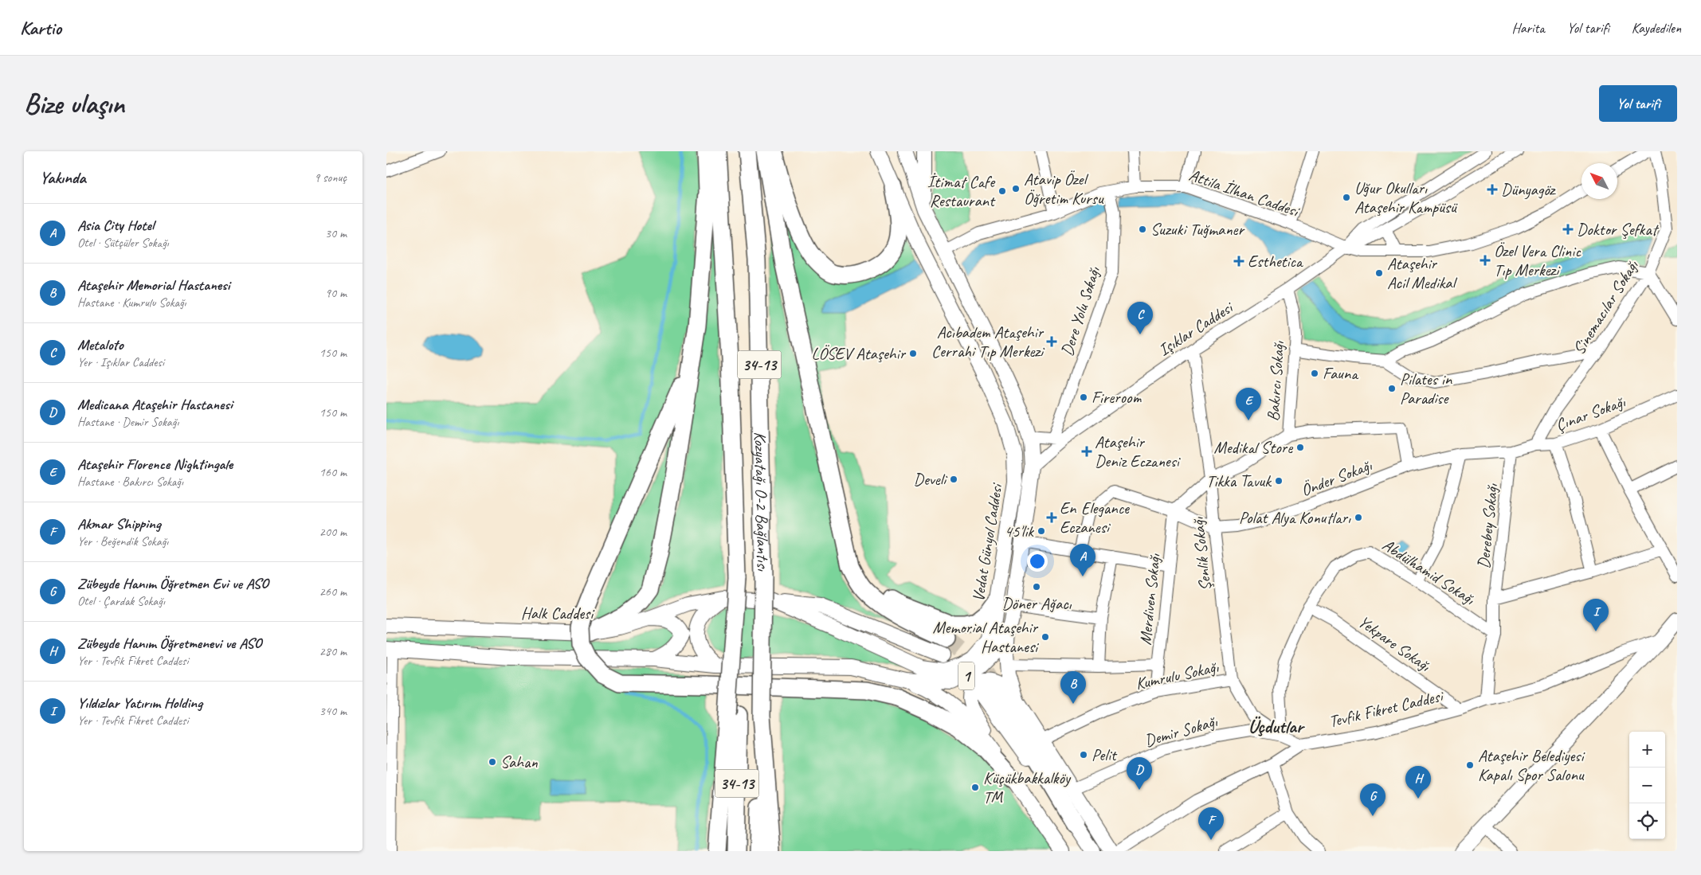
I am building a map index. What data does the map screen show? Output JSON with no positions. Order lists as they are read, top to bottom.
{
  "streets": {
    "highway": ["34-13", "Kozyatağı O-2 Bağlantısı"],
    "main road": [
      "Vedat Günyol Caddesi",
      "Halk Caddesi",
      "1",
      "Tevfik Fikret Caddesi"
    ],
    "street": [
      "Attila İlhan Caddesi",
      "Sinemacılar Sokağı",
      "Dere Yolu Sokağı",
      "Işıklar Caddesi",
      "Bakırcı Sokağı",
      "Çınar Sokağı",
      "Önder Sokağı",
      "Derebey Sokağı",
      "Şenlik Sokağı",
      "Abdülhamid Sokağı",
      "Merdiven Sokağı",
      "Yekpare Sokağı",
      "Kumrulu Sokağı",
      "Demir Sokağı"
    ]
  },
  "crossings": [
    ["Attila İlhan Caddesi", "Dere Yolu Sokağı"],
    ["Attila İlhan Caddesi", "Işıklar Caddesi"],
    ["Attila İlhan Caddesi", "Vedat Günyol Caddesi"],
    ["Sinemacılar Sokağı", "Çınar Sokağı"],
    ["Dere Yolu Sokağı", "Işıklar Caddesi"],
    ["Işıklar Caddesi", "Bakırcı Sokağı"],
    ["Işıklar Caddesi", "Vedat Günyol Caddesi"],
    ["Işıklar Caddesi", "Şenlik Sokağı"],
    ["34-13", "Kozyatağı O-2 Bağlantısı"],
    ["Bakırcı Sokağı", "Şenlik Sokağı"],
    ["Çınar Sokağı", "Önder Sokağı"],
    ["Çınar Sokağı", "Derebey Sokağı"],
    ["Önder Sokağı", "Derebey Sokağı"],
    ["Önder Sokağı", "Şenlik Sokağı"],
    ["Önder Sokağı", "Merdiven Sokağı"],
    ["Derebey Sokağı", "Abdülhamid Sokağı"],
    ["Derebey Sokağı", "Tevfik Fikret Caddesi"],
    ["Vedat Günyol Caddesi", "Halk Caddesi"],
    ["Vedat Günyol Caddesi", "Kumrulu Sokağı"],
    ["Vedat Günyol Caddesi", "1"],
    ["Vedat Günyol Caddesi", "Demir Sokağı"],
    ["Şenlik Sokağı", "Abdülhamid Sokağı"],
    ["Şenlik Sokağı", "Kumrulu Sokağı"],
    ["Şenlik Sokağı", "Demir Sokağı"],
    ["Abdülhamid Sokağı", "Yekpare Sokağı"],
    ["Abdülhamid Sokağı", "Demir Sokağı"],
    ["Merdiven Sokağı", "Kumrulu Sokağı"],
    ["Yekpare Sokağı", "Tevfik Fikret Caddesi"],
    ["Tevfik Fikret Caddesi", "Demir Sokağı"]
  ],
  "districts": ["Üçdutlar"],
  "places": {
    "other": [
      "Atavip Özel Öğretim Kursu",
      "İtimat Cafe Restaurant",
      "Uğur Okulları Ataşehir Kampüsü",
      "Suzuki Tuğmaner",
      "Ataşehir Acil Medikal",
      "LÖSEV Ataşehir",
      "Fauna",
      "Pilates in Paradise",
      "Fireroom",
      "Medikal Store",
      "Develi",
      "Tikka Tavuk",
      "Polat Alya Konutları",
      "45'lik",
      "Döner Ağacı",
      "Memorial Ataşehir Hastanesi",
      "Pelit",
      "Sahan",
      "Ataşehir Belediyesi Kapalı Spor Salonu",
      "Küçükbakkalköy TM"
    ],
    "health": [
      "Dünyagöz",
      "Doktor Şefkat",
      "Özel Vera Clinic Tıp Merkezi",
      "Esthetica",
      "Acıbadem Ataşehir Cerrahi Tıp Merkezi",
      "Ataşehir Deniz Eczanesi",
      "En Elegance Eczanesi"
    ]
  },
  "north": "top left",
  "page": {
    "header": "Kartio",
    "nav": ["Harita", "Yol tarifi", "Kaydedilen"],
    "buttons": "Yol tarifi",
    "title": "Bize ulaşın",
    "heading": ["Yakında", "9 sonuç"],
    "list": [
      {
        "mark": "A",
        "name": "Asia City Hotel",
        "note": "Otel · Sütçüler Sokağı",
        "value": "30 m"
      },
      {
        "mark": "B",
        "name": "Ataşehir Memorial Hastanesi",
        "note": "Hastane · Kumrulu Sokağı",
        "value": "90 m"
      },
      {
        "mark": "C",
        "name": "Metaloto",
        "note": "Yer · Işıklar Caddesi",
        "value": "150 m"
      },
      {
        "mark": "D",
        "name": "Medicana Ataşehir Hastanesi",
        "note": "Hastane · Demir Sokağı",
        "value": "150 m"
      },
      {
        "mark": "E",
        "name": "Ataşehir Florence Nightingale",
        "note": "Hastane · Bakırcı Sokağı",
        "value": "160 m"
      },
      {
        "mark": "F",
        "name": "Akmar Shipping",
        "note": "Yer · Beğendik Sokağı",
        "value": "200 m"
      },
      {
        "mark": "G",
        "name": "Zübeyde Hanım Öğretmen Evi ve ASO",
        "note": "Otel · Çardak Sokağı",
        "value": "260 m"
      },
      {
        "mark": "H",
        "name": "Zübeyde Hanım Öğretmenevi ve ASO",
        "note": "Yer · Tevfik Fikret Caddesi",
        "value": "280 m"
      },
      {
        "mark": "I",
        "name": "Yıldızlar Yatırım Holding",
        "note": "Yer · Tevfik Fikret Caddesi",
        "value": "340 m"
      }
    ],
    "pins": [
      "C",
      "E",
      "A",
      "I",
      "B",
      "D",
      "H",
      "G",
      "F"
    ],
    "map_buttons": ["+", "−"]
  }
}
